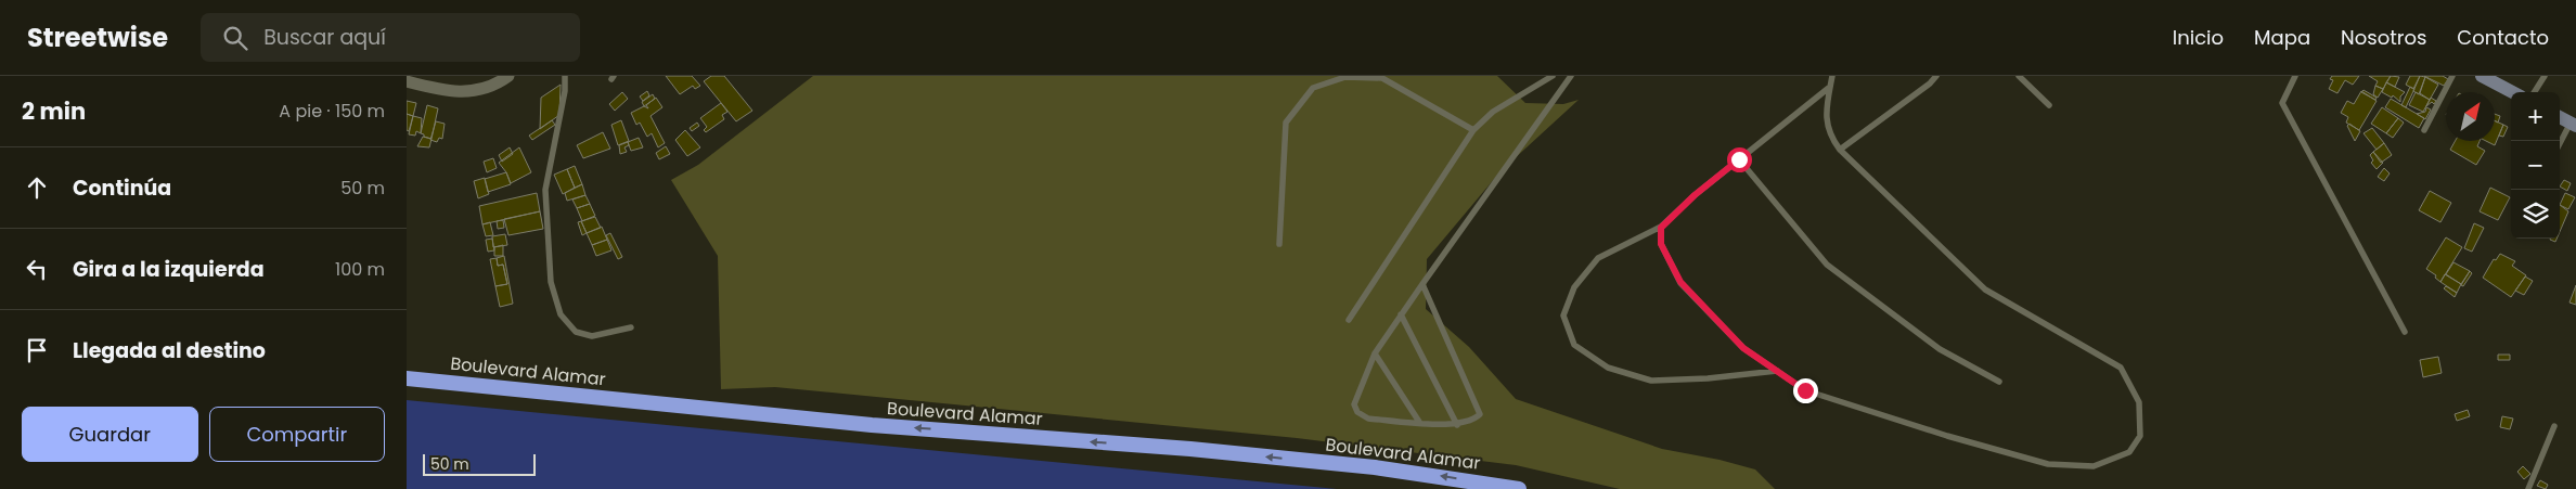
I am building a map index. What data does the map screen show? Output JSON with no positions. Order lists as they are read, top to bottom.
{
  "streets": {
    "highway": ["Boulevard Alamar"]
  },
  "one_way": ["Boulevard Alamar"],
  "scale_bar": "50 m",
  "north": "top right",
  "page": {
    "header": "Streetwise",
    "search": "Buscar aquí",
    "nav": [
      "Inicio",
      "Mapa",
      "Nosotros",
      "Contacto"
    ],
    "heading": ["2 min", "A pie · 150 m"],
    "map_buttons": ["+", "−"],
    "list": [
      ["Continúa", "50 m"],
      ["Gira a la izquierda", "100 m"],
      "Llegada al destino"
    ],
    "buttons": ["Guardar", "Compartir"],
    "scale": "50 m"
  }
}
